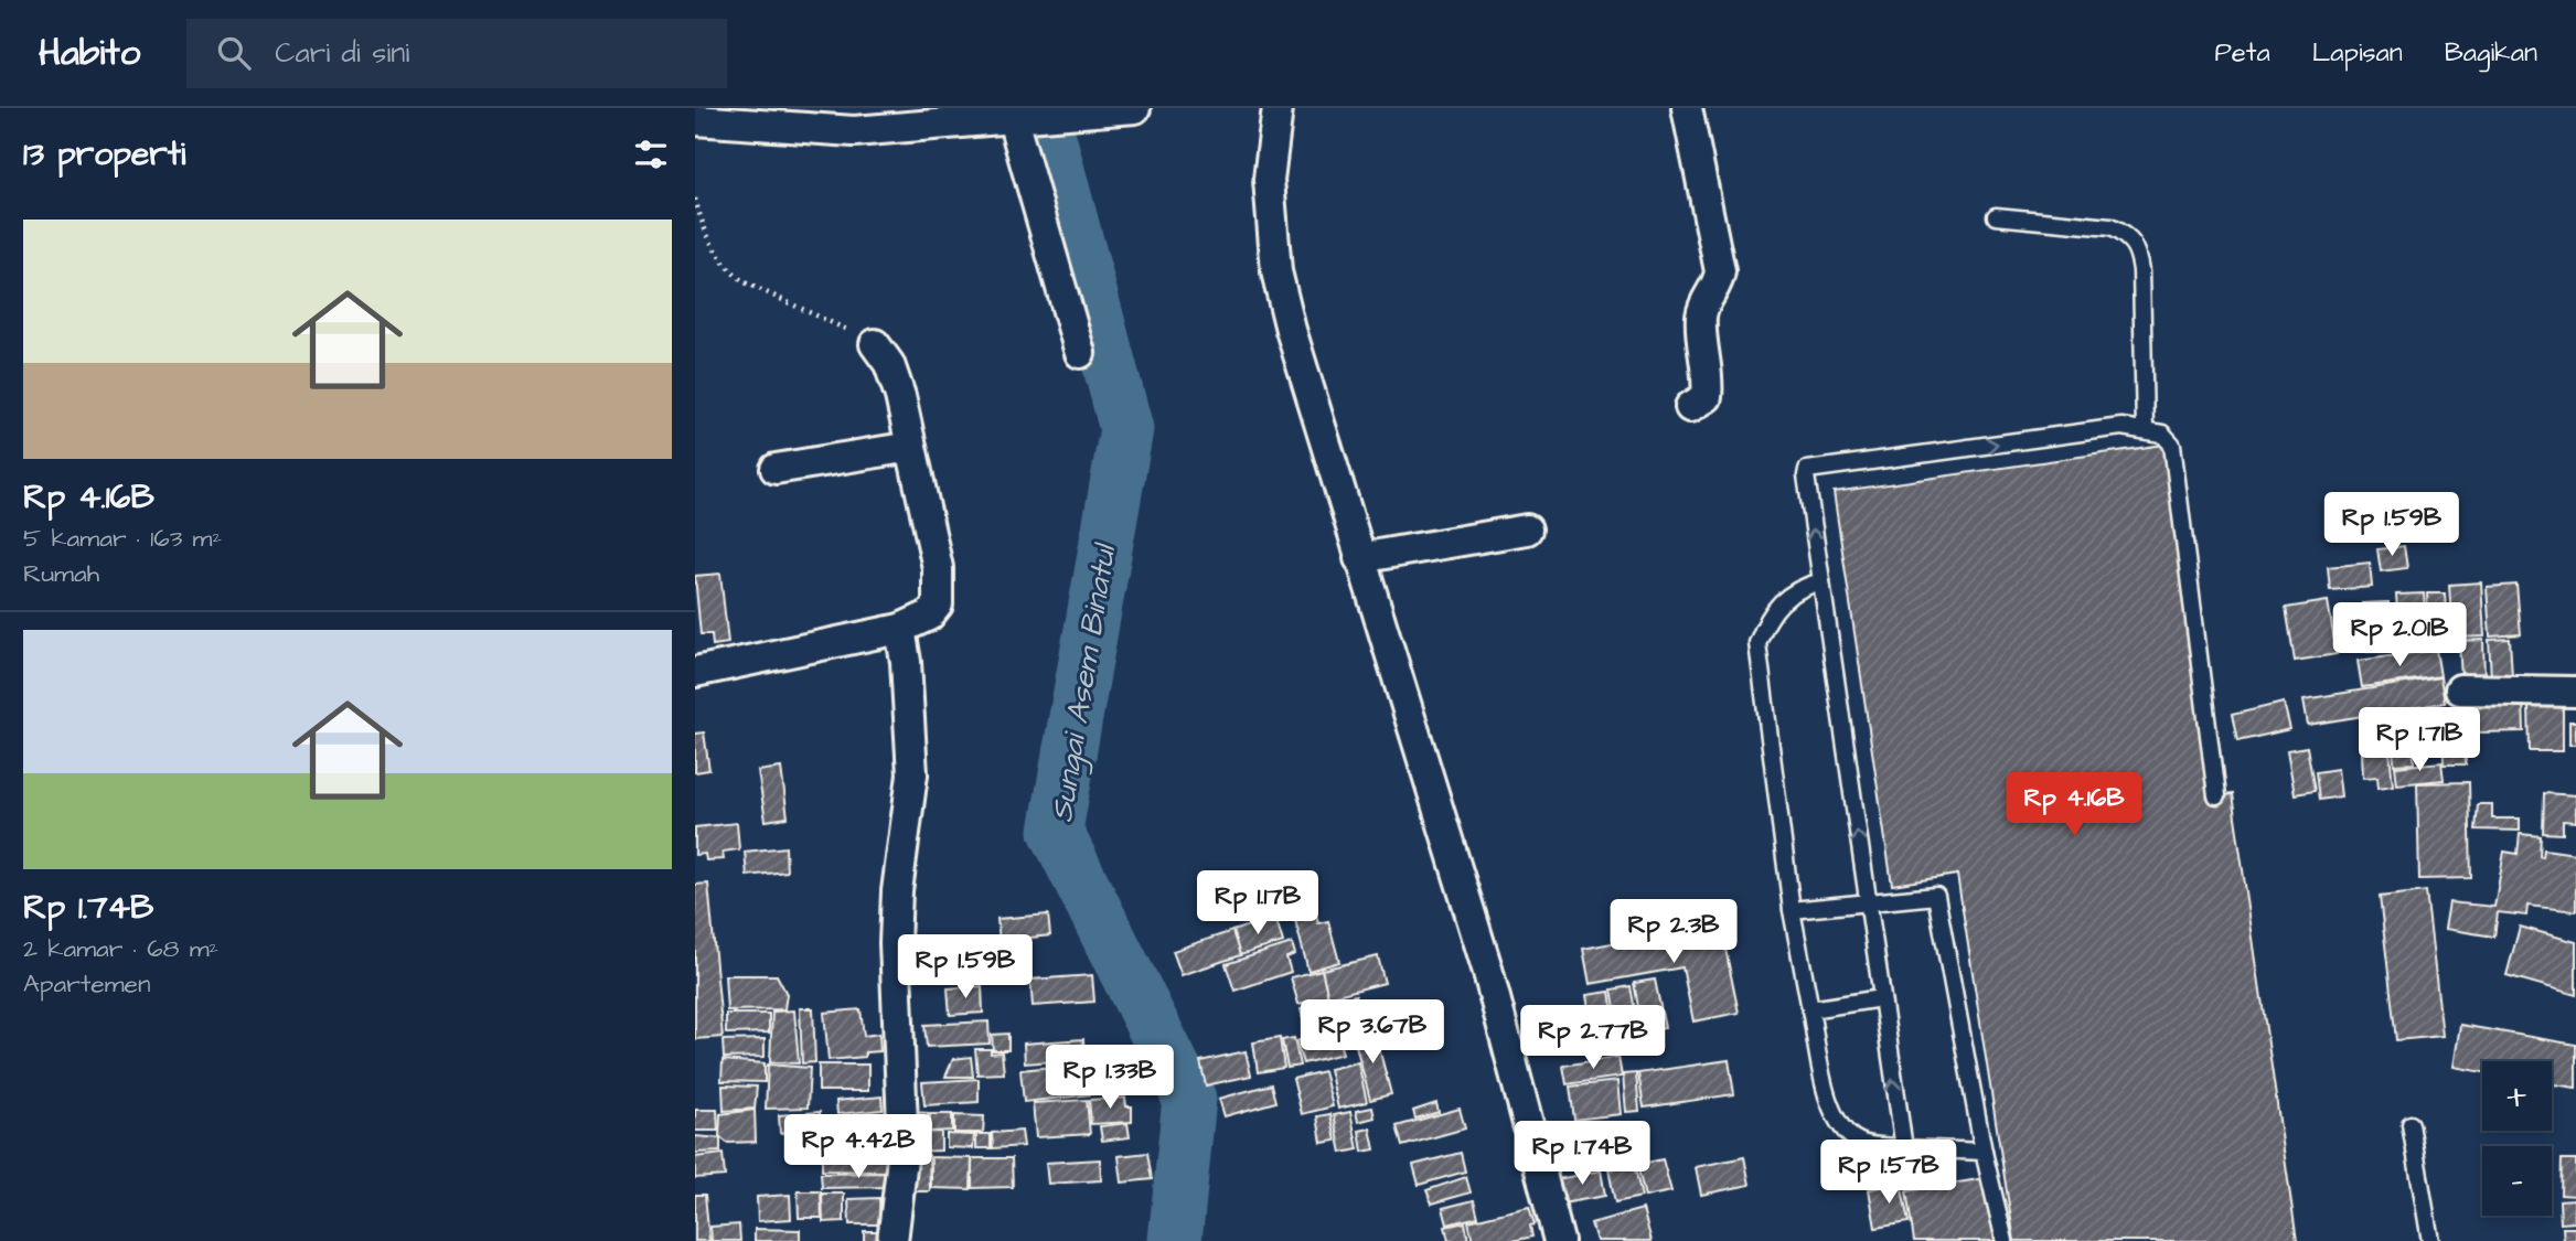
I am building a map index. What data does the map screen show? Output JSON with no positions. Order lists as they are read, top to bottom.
{
  "water": ["Sungai Asem Binatul"],
  "page": {
    "header": "Habito",
    "search": "Cari di sini",
    "nav": ["Peta", "Lapisan", "Bagikan"],
    "heading": "13 properti",
    "list": [
      {
        "name": "Rp 4.16B",
        "note": "5 kamar · 163 m² · Rumah"
      },
      {
        "name": "Rp 1.74B",
        "note": "2 kamar · 68 m² · Apartemen"
      }
    ],
    "price": [
      "Rp 1.59B",
      "Rp 2.01B",
      "Rp 1.71B",
      "Rp 4.16B",
      "Rp 1.17B",
      "Rp 2.3B",
      "Rp 1.59B",
      "Rp 3.67B",
      "Rp 2.77B",
      "Rp 1.33B",
      "Rp 4.42B",
      "Rp 1.74B",
      "Rp 1.57B"
    ],
    "map_buttons": ["+", "−"]
  }
}
